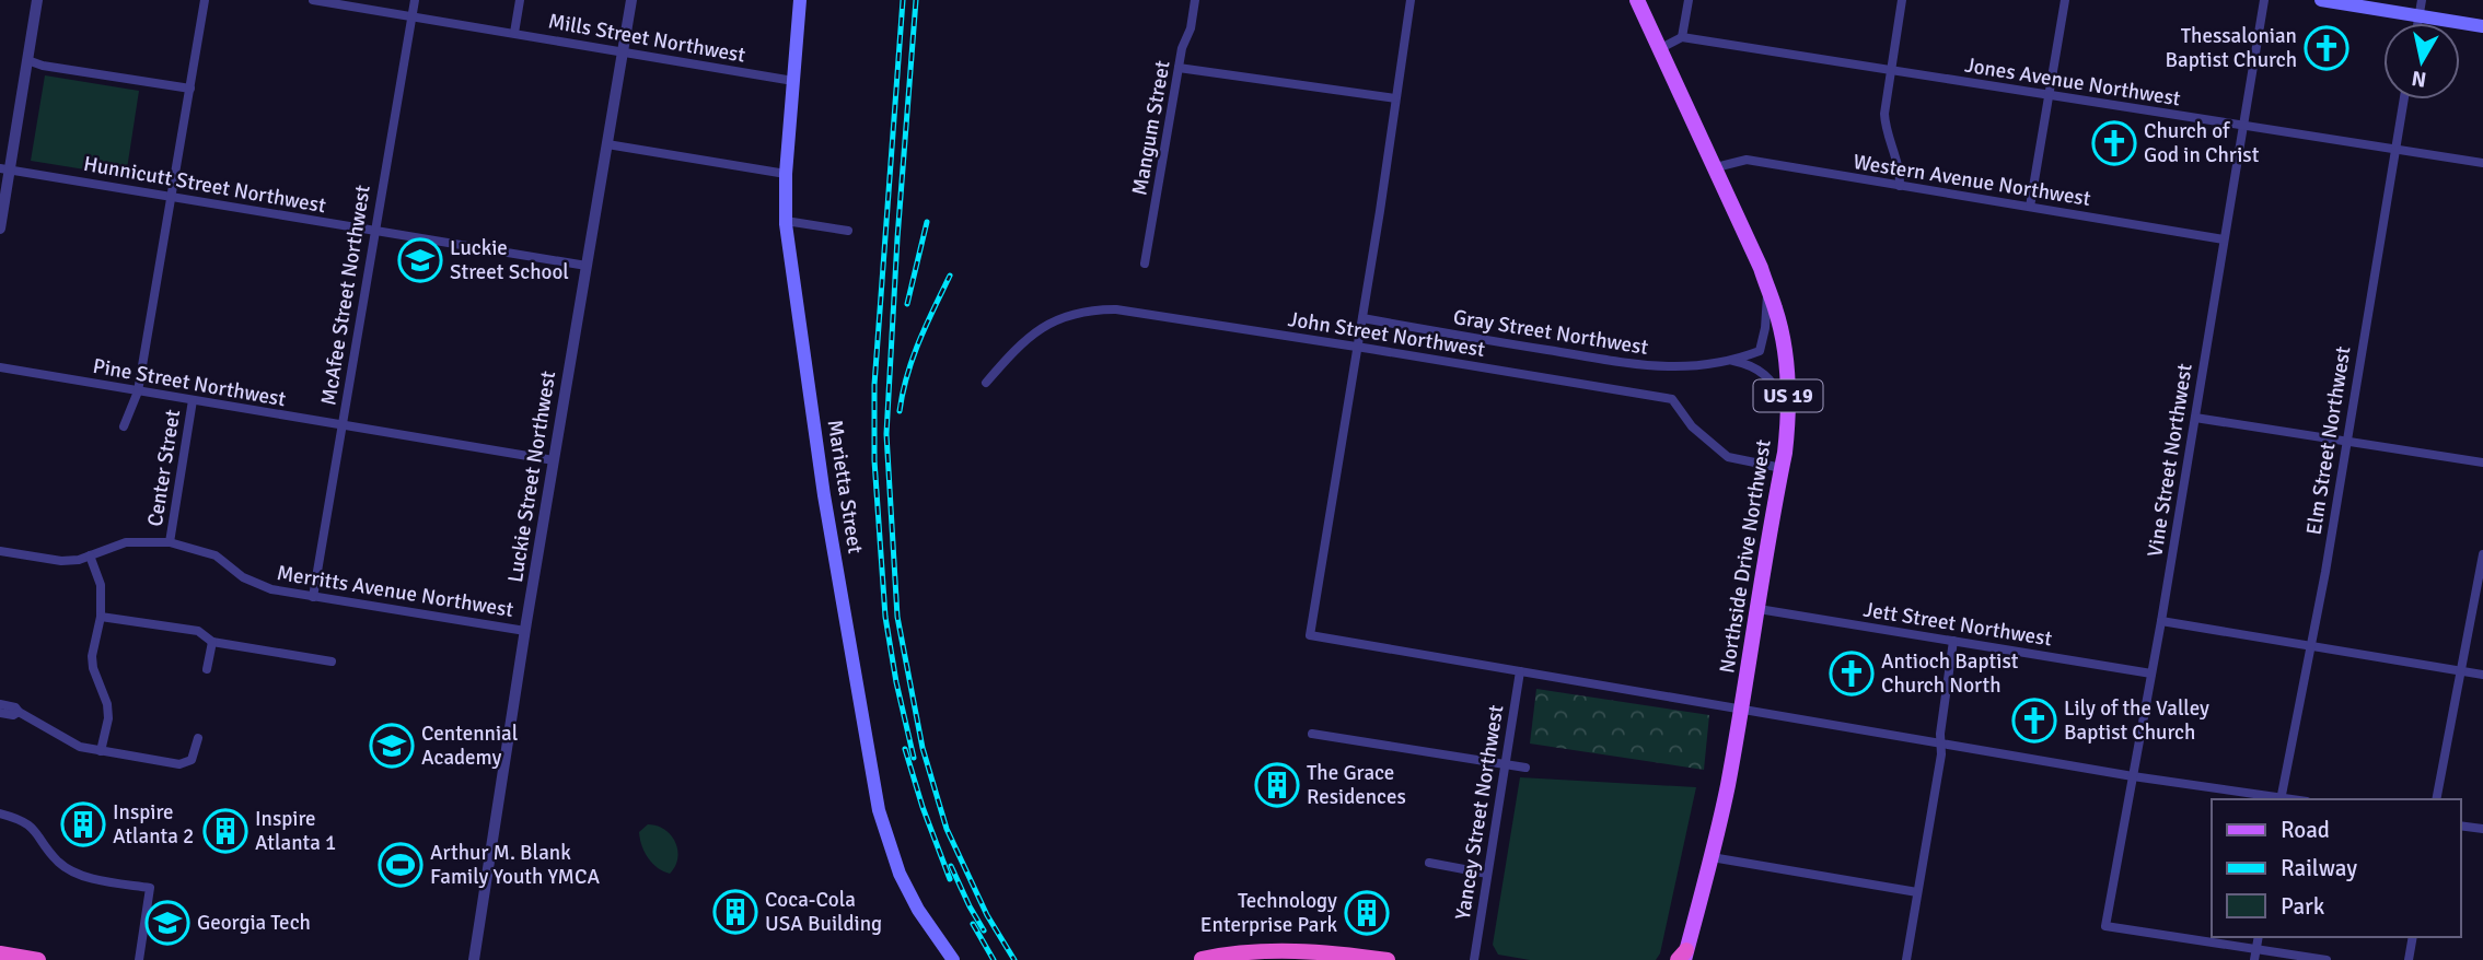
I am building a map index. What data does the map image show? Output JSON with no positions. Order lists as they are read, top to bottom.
{
  "streets": {
    "main road": ["US 19", "Marietta Street", "Northside Drive Northwest"],
    "street": [
      "Mills Street Northwest",
      "Jones Avenue Northwest",
      "Mangum Street",
      "Western Avenue Northwest",
      "Hunnicutt Street Northwest",
      "McAfee Street Northwest",
      "Gray Street Northwest",
      "John Street Northwest",
      "Pine Street Northwest",
      "Elm Street Northwest",
      "Vine Street Northwest",
      "Center Street",
      "Luckie Street Northwest",
      "Merritts Avenue Northwest",
      "Jett Street Northwest",
      "Yancey Street Northwest"
    ]
  },
  "crossings": [
    ["Mills Street Northwest", "McAfee Street Northwest"],
    ["Mills Street Northwest", "Luckie Street Northwest"],
    ["Mills Street Northwest", "Marietta Street"],
    ["Jones Avenue Northwest", "Elm Street Northwest"],
    ["Jones Avenue Northwest", "Vine Street Northwest"],
    ["Western Avenue Northwest", "Vine Street Northwest"],
    ["Western Avenue Northwest", "Northside Drive Northwest"],
    ["Hunnicutt Street Northwest", "McAfee Street Northwest"],
    ["Hunnicutt Street Northwest", "Luckie Street Northwest"],
    ["McAfee Street Northwest", "Pine Street Northwest"],
    ["McAfee Street Northwest", "Merritts Avenue Northwest"],
    ["John Street Northwest", "Northside Drive Northwest"],
    ["Pine Street Northwest", "Center Street"],
    ["Pine Street Northwest", "Luckie Street Northwest"],
    ["Vine Street Northwest", "Jett Street Northwest"],
    ["Center Street", "Merritts Avenue Northwest"],
    ["Luckie Street Northwest", "Merritts Avenue Northwest"],
    ["Northside Drive Northwest", "Jett Street Northwest"]
  ],
  "places": {
    "church": [
      "Thessalonian Baptist Church",
      "Church of God in Christ",
      "Antioch Baptist Church North",
      "Lily of the Valley Baptist Church"
    ],
    "school or university": ["Luckie Street School", "Centennial Academy", "Georgia Tech"],
    "building": [
      "The Grace Residences",
      "Inspire Atlanta 2",
      "Inspire Atlanta 1",
      "Coca-Cola USA Building",
      "Technology Enterprise Park"
    ],
    "sports": ["Arthur M. Blank Family Youth YMCA"]
  },
  "legend": ["Road", "Railway", "Park"],
  "north": "bottom"
}
